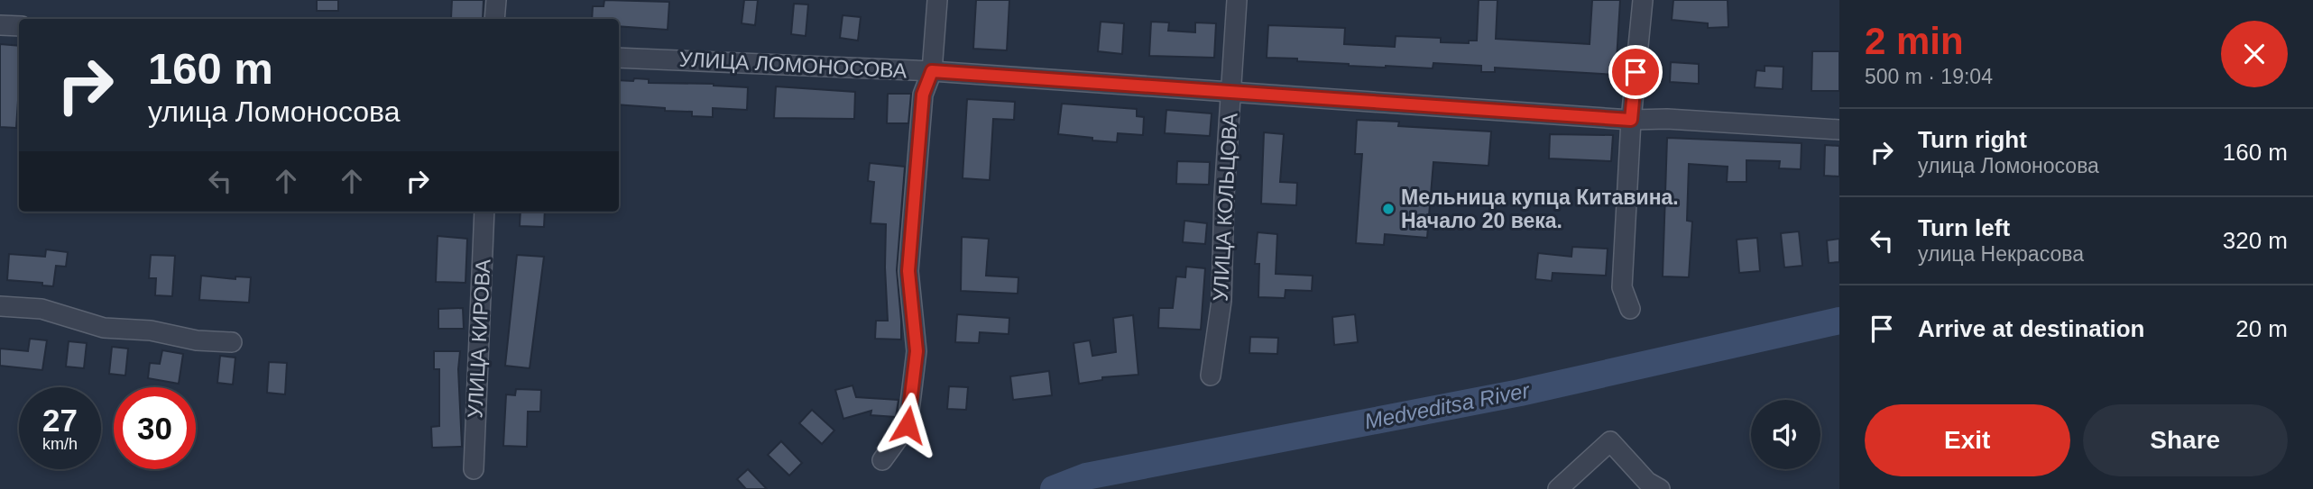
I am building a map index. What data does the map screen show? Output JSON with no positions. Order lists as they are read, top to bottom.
{
  "streets": {
    "street": ["УЛИЦА ЛОМОНОСОВА", "УЛИЦА КОЛЬЦОВА", "УЛИЦА КИРОВА"]
  },
  "crossings": [
    ["УЛИЦА ЛОМОНОСОВА", "УЛИЦА КОЛЬЦОВА"]
  ],
  "water": ["Medveditsa River"],
  "places": ["Мельница купца Китавина. Начало 20 века."],
  "page": {
    "heading": ["2 min", "500 m · 19:04"],
    "turn": ["160 m", "улица Ломоносова"],
    "list": [
      {
        "name": "Turn right",
        "note": "улица Ломоносова",
        "value": "160 m"
      },
      {
        "name": "Turn left",
        "note": "улица Некрасова",
        "value": "320 m"
      },
      {
        "name": "Arrive at destination",
        "value": "20 m"
      }
    ],
    "speed": "27 km/h",
    "limit": "30",
    "buttons": ["Exit", "Share"]
  }
}
